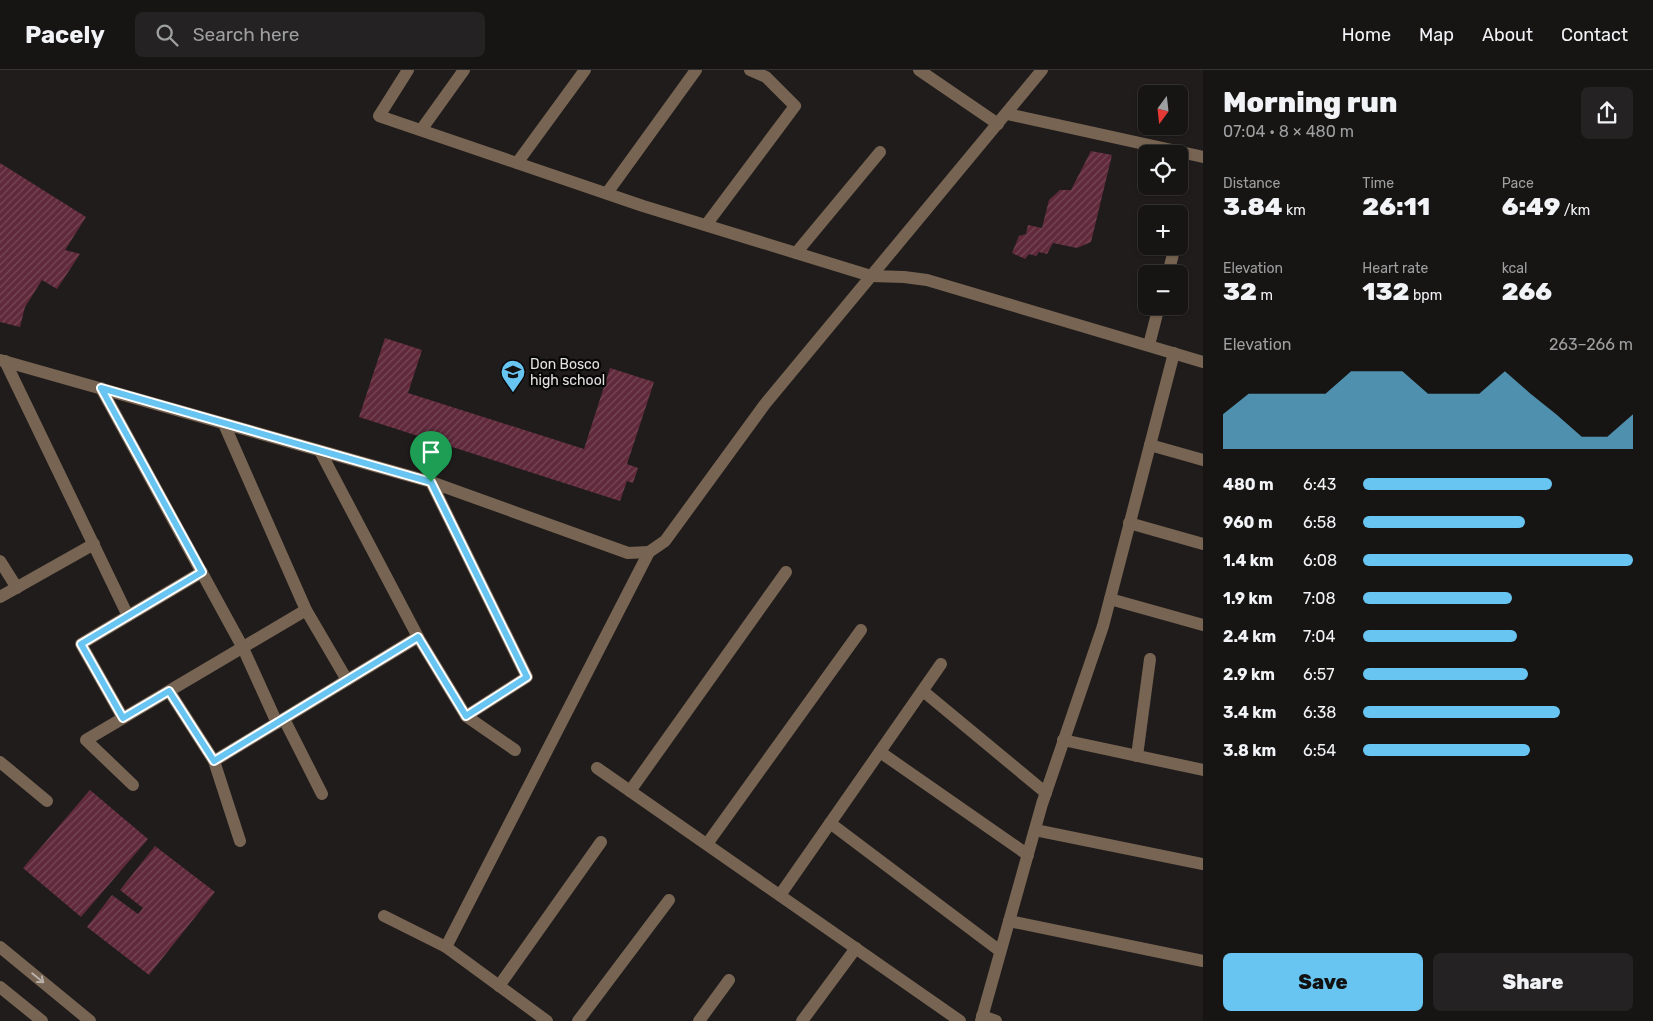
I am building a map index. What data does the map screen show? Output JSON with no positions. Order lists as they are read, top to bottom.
{
  "places": {
    "school or university": ["Don Bosco high school"]
  },
  "north": "bottom",
  "page": {
    "header": "Pacely",
    "search": "Search here",
    "nav": [
      "Home",
      "Map",
      "About",
      "Contact"
    ],
    "heading": ["Morning run", "07:04 · 8 × 480 m"],
    "map_buttons": ["+", "−"],
    "stats": [
      ["Distance", "3.84 km"],
      ["Time", "26:11"],
      ["Pace", "6:49 /km"],
      ["Elevation", "32 m"],
      ["Heart rate", "132 bpm"],
      ["kcal", "266"]
    ],
    "chart": ["Elevation", "263–266 m"],
    "list": [
      {
        "name": "480 m",
        "note": "6:43"
      },
      {
        "name": "960 m",
        "note": "6:58"
      },
      {
        "name": "1.4 km",
        "note": "6:08"
      },
      {
        "name": "1.9 km",
        "note": "7:08"
      },
      {
        "name": "2.4 km",
        "note": "7:04"
      },
      {
        "name": "2.9 km",
        "note": "6:57"
      },
      {
        "name": "3.4 km",
        "note": "6:38"
      },
      {
        "name": "3.8 km",
        "note": "6:54"
      }
    ],
    "buttons": ["Save", "Share"]
  }
}
